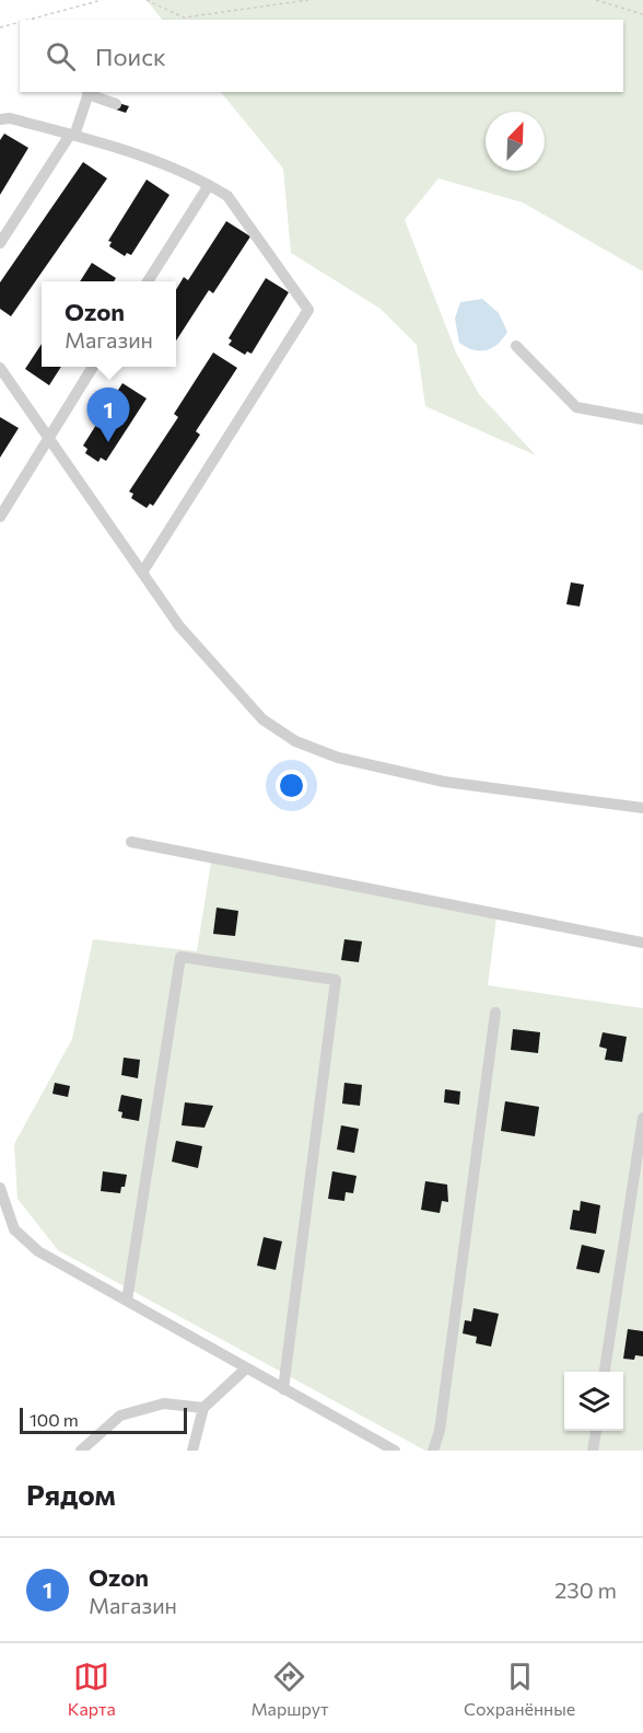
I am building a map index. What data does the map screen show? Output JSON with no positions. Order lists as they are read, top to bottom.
{
  "scale_bar": "100 m",
  "north": "top right",
  "page": {
    "search": "Поиск",
    "popup": ["Ozon", "Магазин"],
    "pins": "1",
    "scale": "100 m",
    "heading": "Рядом",
    "list": [
      {
        "mark": "1",
        "name": "Ozon",
        "note": "Магазин",
        "value": "230 m"
      }
    ],
    "nav": ["Карта", "Маршрут", "Сохранённые"]
  }
}
